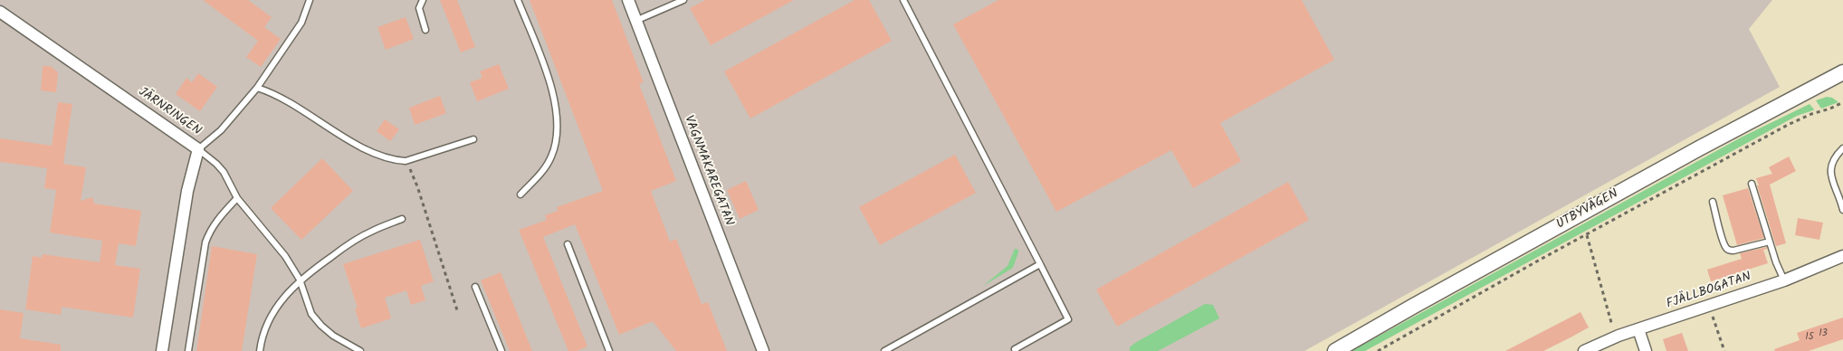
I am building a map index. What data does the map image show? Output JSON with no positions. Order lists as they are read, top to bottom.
{
  "streets": {
    "street": [
      "JÄRNRINGEN",
      "VAGNMAKAREGATAN",
      "UTBYVÄGEN",
      "FJÄLLBOGATAN"
    ]
  },
  "house_numbers": ["13", "15"]
}
